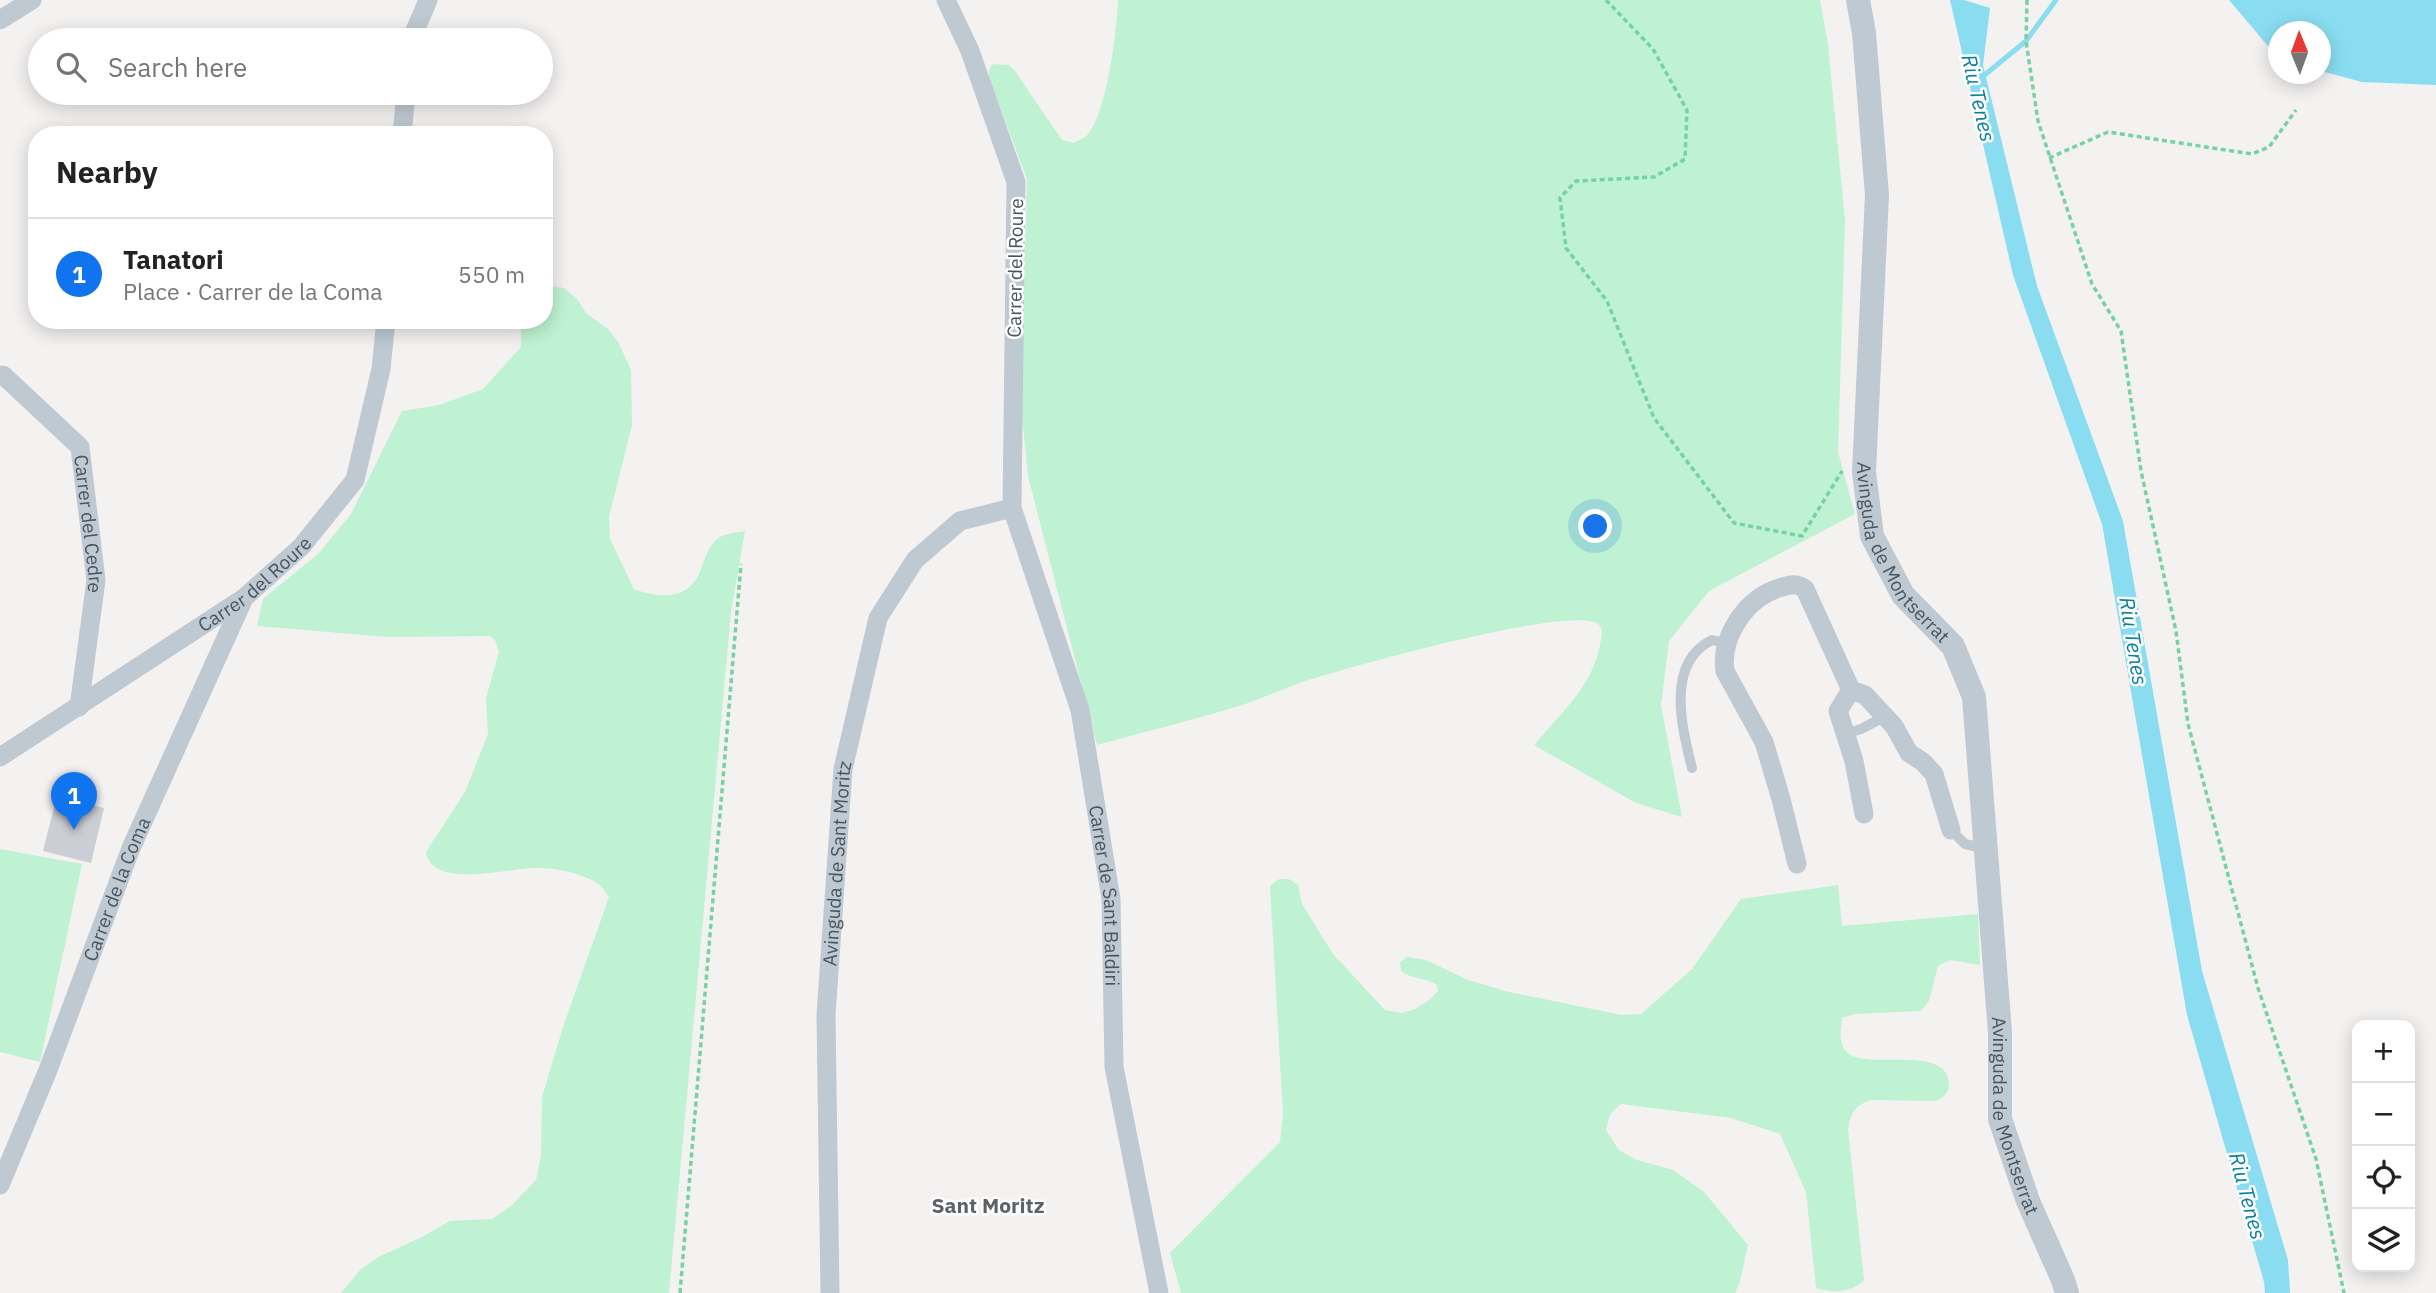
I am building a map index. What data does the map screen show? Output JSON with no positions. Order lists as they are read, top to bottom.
{
  "streets": {
    "street": [
      "Carrer del Roure",
      "Carrer del Cedre",
      "Avinguda de Montserrat",
      "Avinguda de Sant Moritz",
      "Carrer de la Coma",
      "Carrer de Sant Baldiri"
    ]
  },
  "crossings": [
    ["Carrer del Roure", "Carrer del Cedre"],
    ["Carrer del Roure", "Avinguda de Sant Moritz"],
    ["Carrer del Roure", "Carrer de la Coma"],
    ["Carrer del Roure", "Carrer de Sant Baldiri"],
    ["Avinguda de Sant Moritz", "Carrer de Sant Baldiri"]
  ],
  "districts": ["Sant Moritz"],
  "water": ["Riu Tenes"],
  "north": "top",
  "page": {
    "search": "Search here",
    "heading": "Nearby",
    "list": [
      {
        "mark": "1",
        "name": "Tanatori",
        "note": "Place · Carrer de la Coma",
        "value": "550 m"
      }
    ],
    "pins": "1",
    "map_buttons": ["+", "−"]
  }
}
